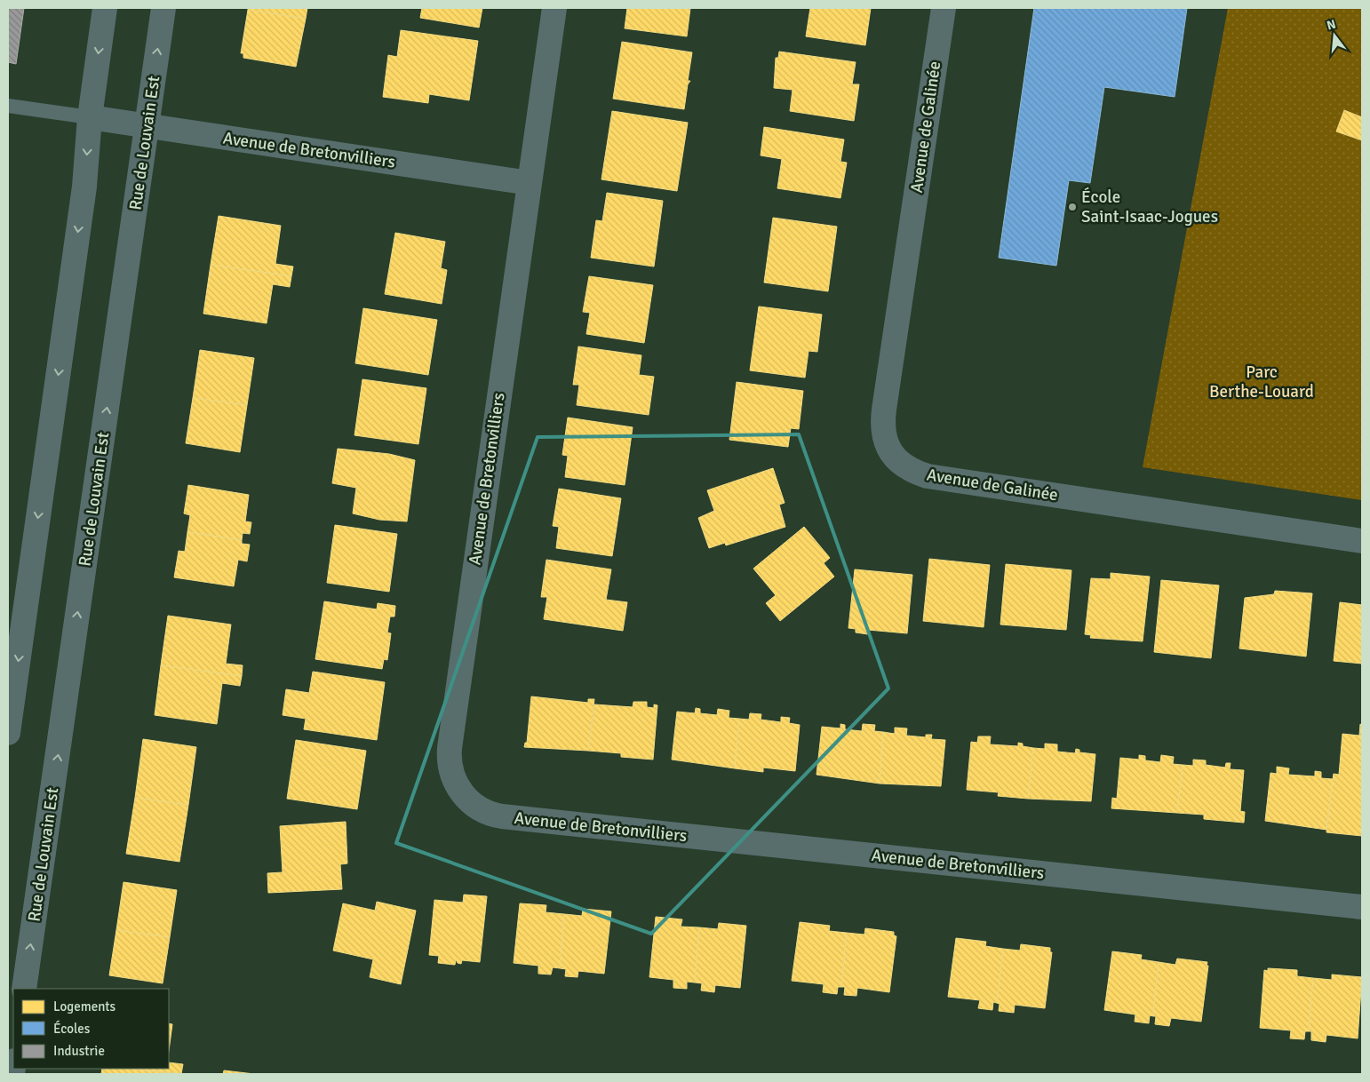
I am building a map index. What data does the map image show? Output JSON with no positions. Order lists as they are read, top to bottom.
{
  "streets": {
    "street": ["Avenue de Galinée", "Rue de Louvain Est", "Avenue de Bretonvilliers"]
  },
  "crossings": [
    ["Rue de Louvain Est", "Avenue de Bretonvilliers"]
  ],
  "parks": ["Parc Berthe-Louard"],
  "places": ["École Saint-Isaac-Jogues"],
  "legend": ["Logements", "Écoles", "Industrie"],
  "north": "top"
}
